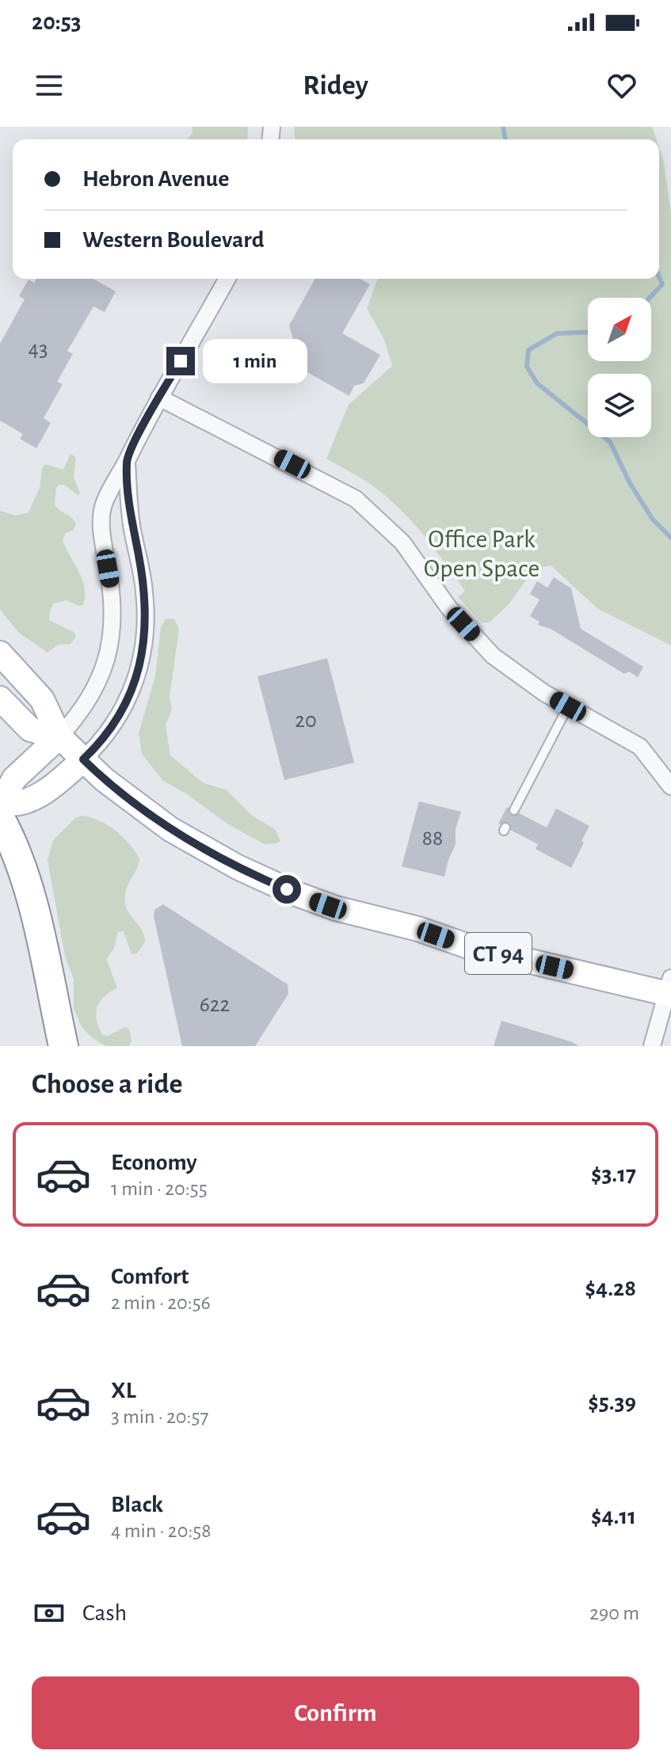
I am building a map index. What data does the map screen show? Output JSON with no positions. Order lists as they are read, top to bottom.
{
  "streets": {
    "main road": ["CT 94"]
  },
  "parks": ["Office Park Open Space"],
  "house_numbers": [
    "43",
    "20",
    "88",
    "622"
  ],
  "north": "top right",
  "page": {
    "status": "20:53",
    "header": "Ridey",
    "banner": ["Hebron Avenue", "Western Boulevard"],
    "bubble": "1 min",
    "heading": "Choose a ride",
    "list": [
      {
        "name": "Economy",
        "note": "1 min · 20:55",
        "value": "$3.17"
      },
      {
        "name": "Comfort",
        "note": "2 min · 20:56",
        "value": "$4.28"
      },
      {
        "name": "XL",
        "note": "3 min · 20:57",
        "value": "$5.39"
      },
      {
        "name": "Black",
        "note": "4 min · 20:58",
        "value": "$4.11"
      }
    ],
    "pay": ["Cash", "290 m"],
    "buttons": "Confirm"
  }
}
